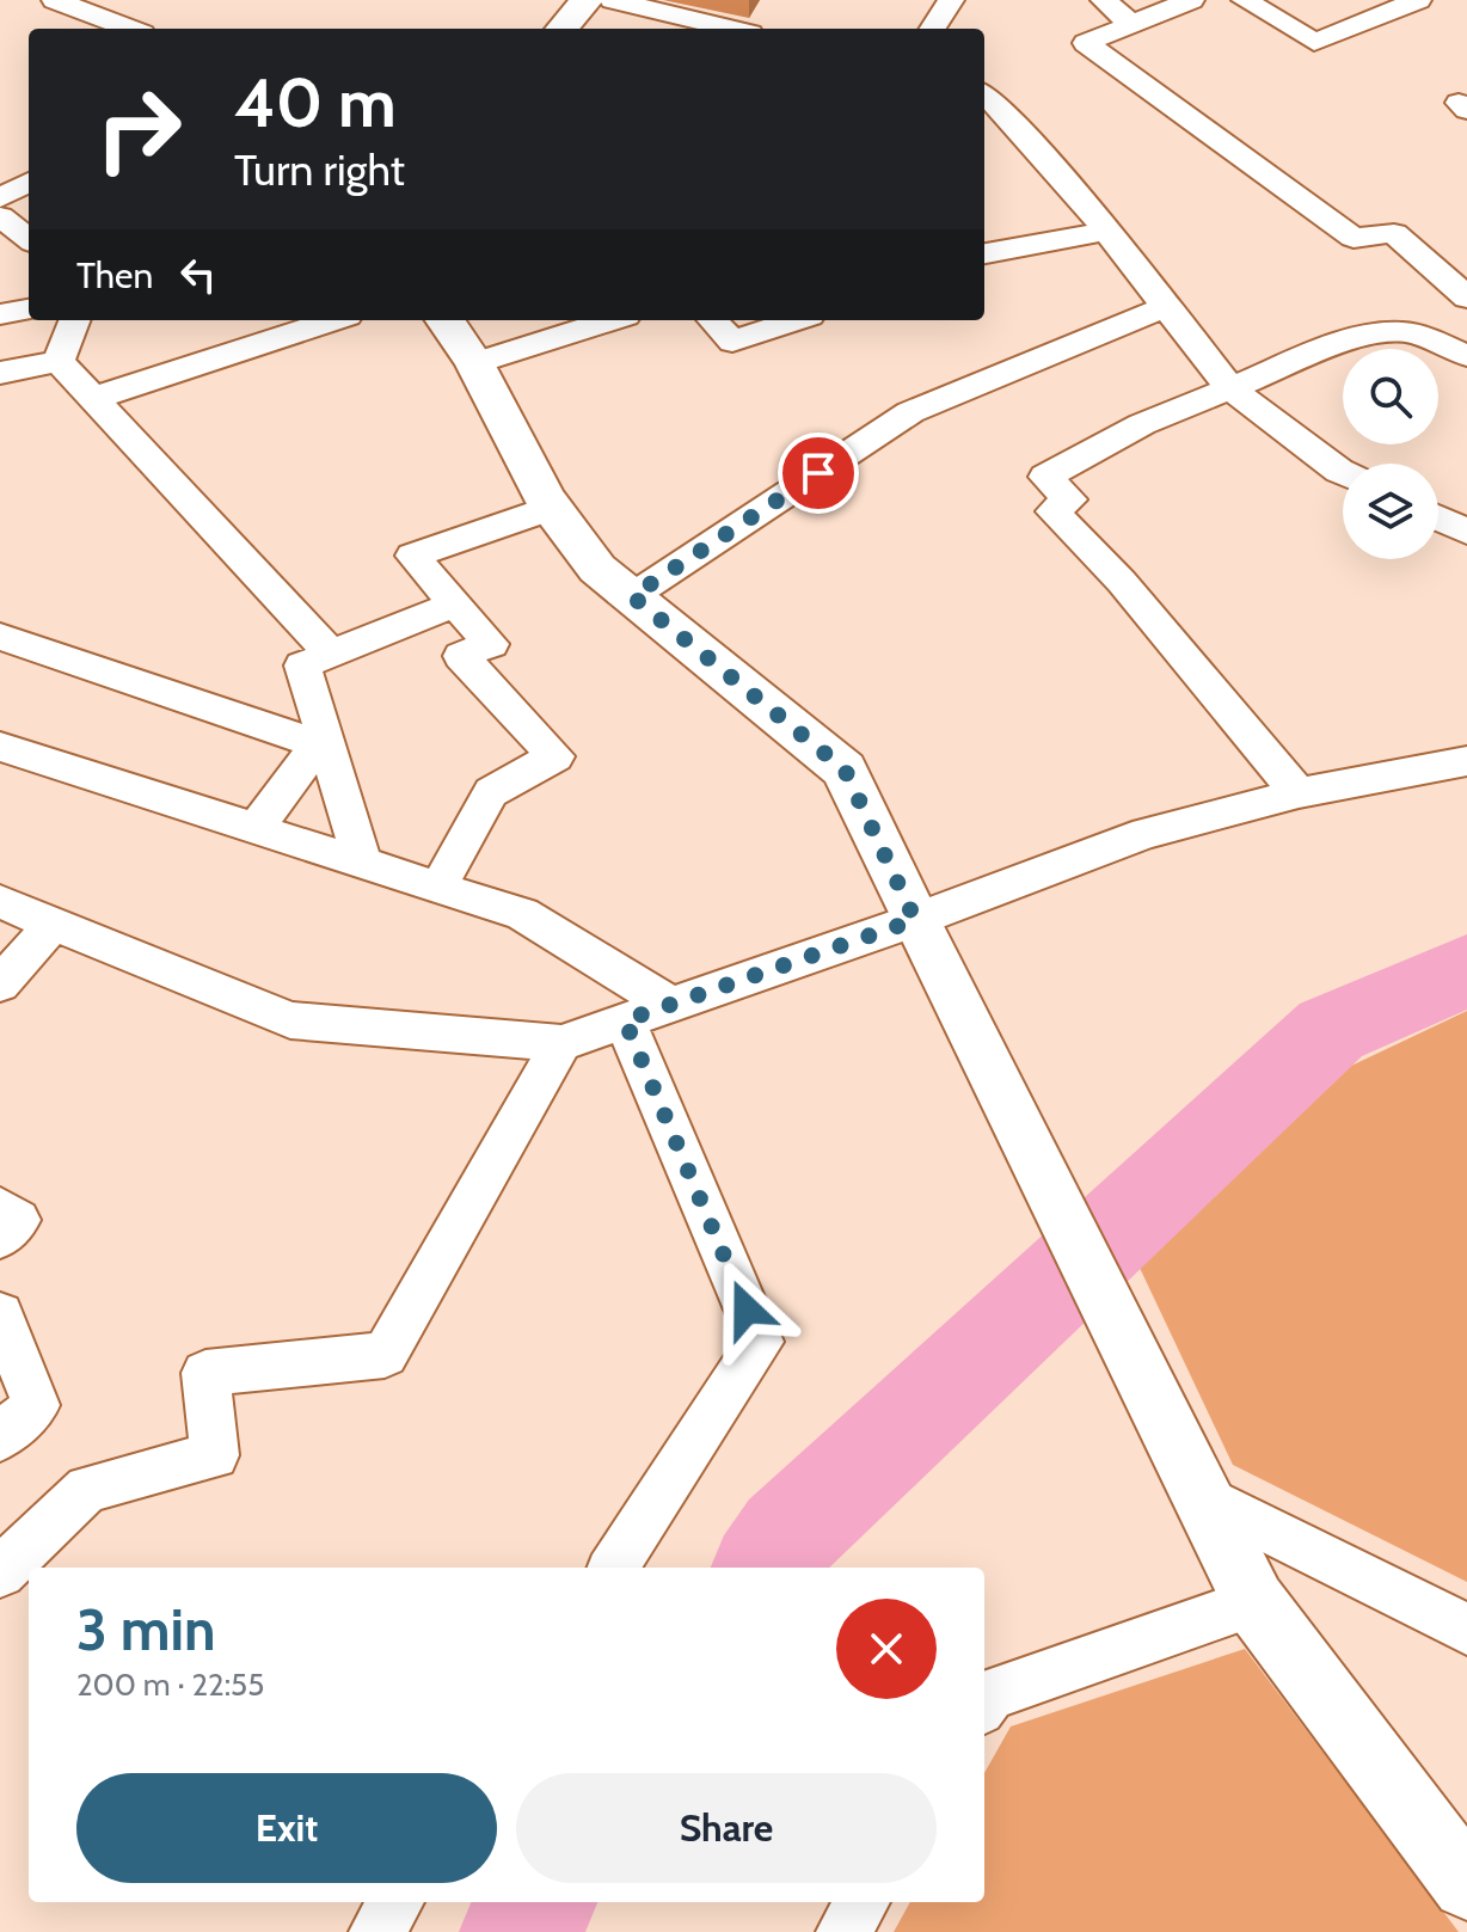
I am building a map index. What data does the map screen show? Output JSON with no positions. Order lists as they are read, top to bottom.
{
  "page": {
    "turn": ["40 m", "Turn right"],
    "then": "Then",
    "heading": ["3 min", "200 m · 22:55"],
    "buttons": ["Exit", "Share"]
  }
}
